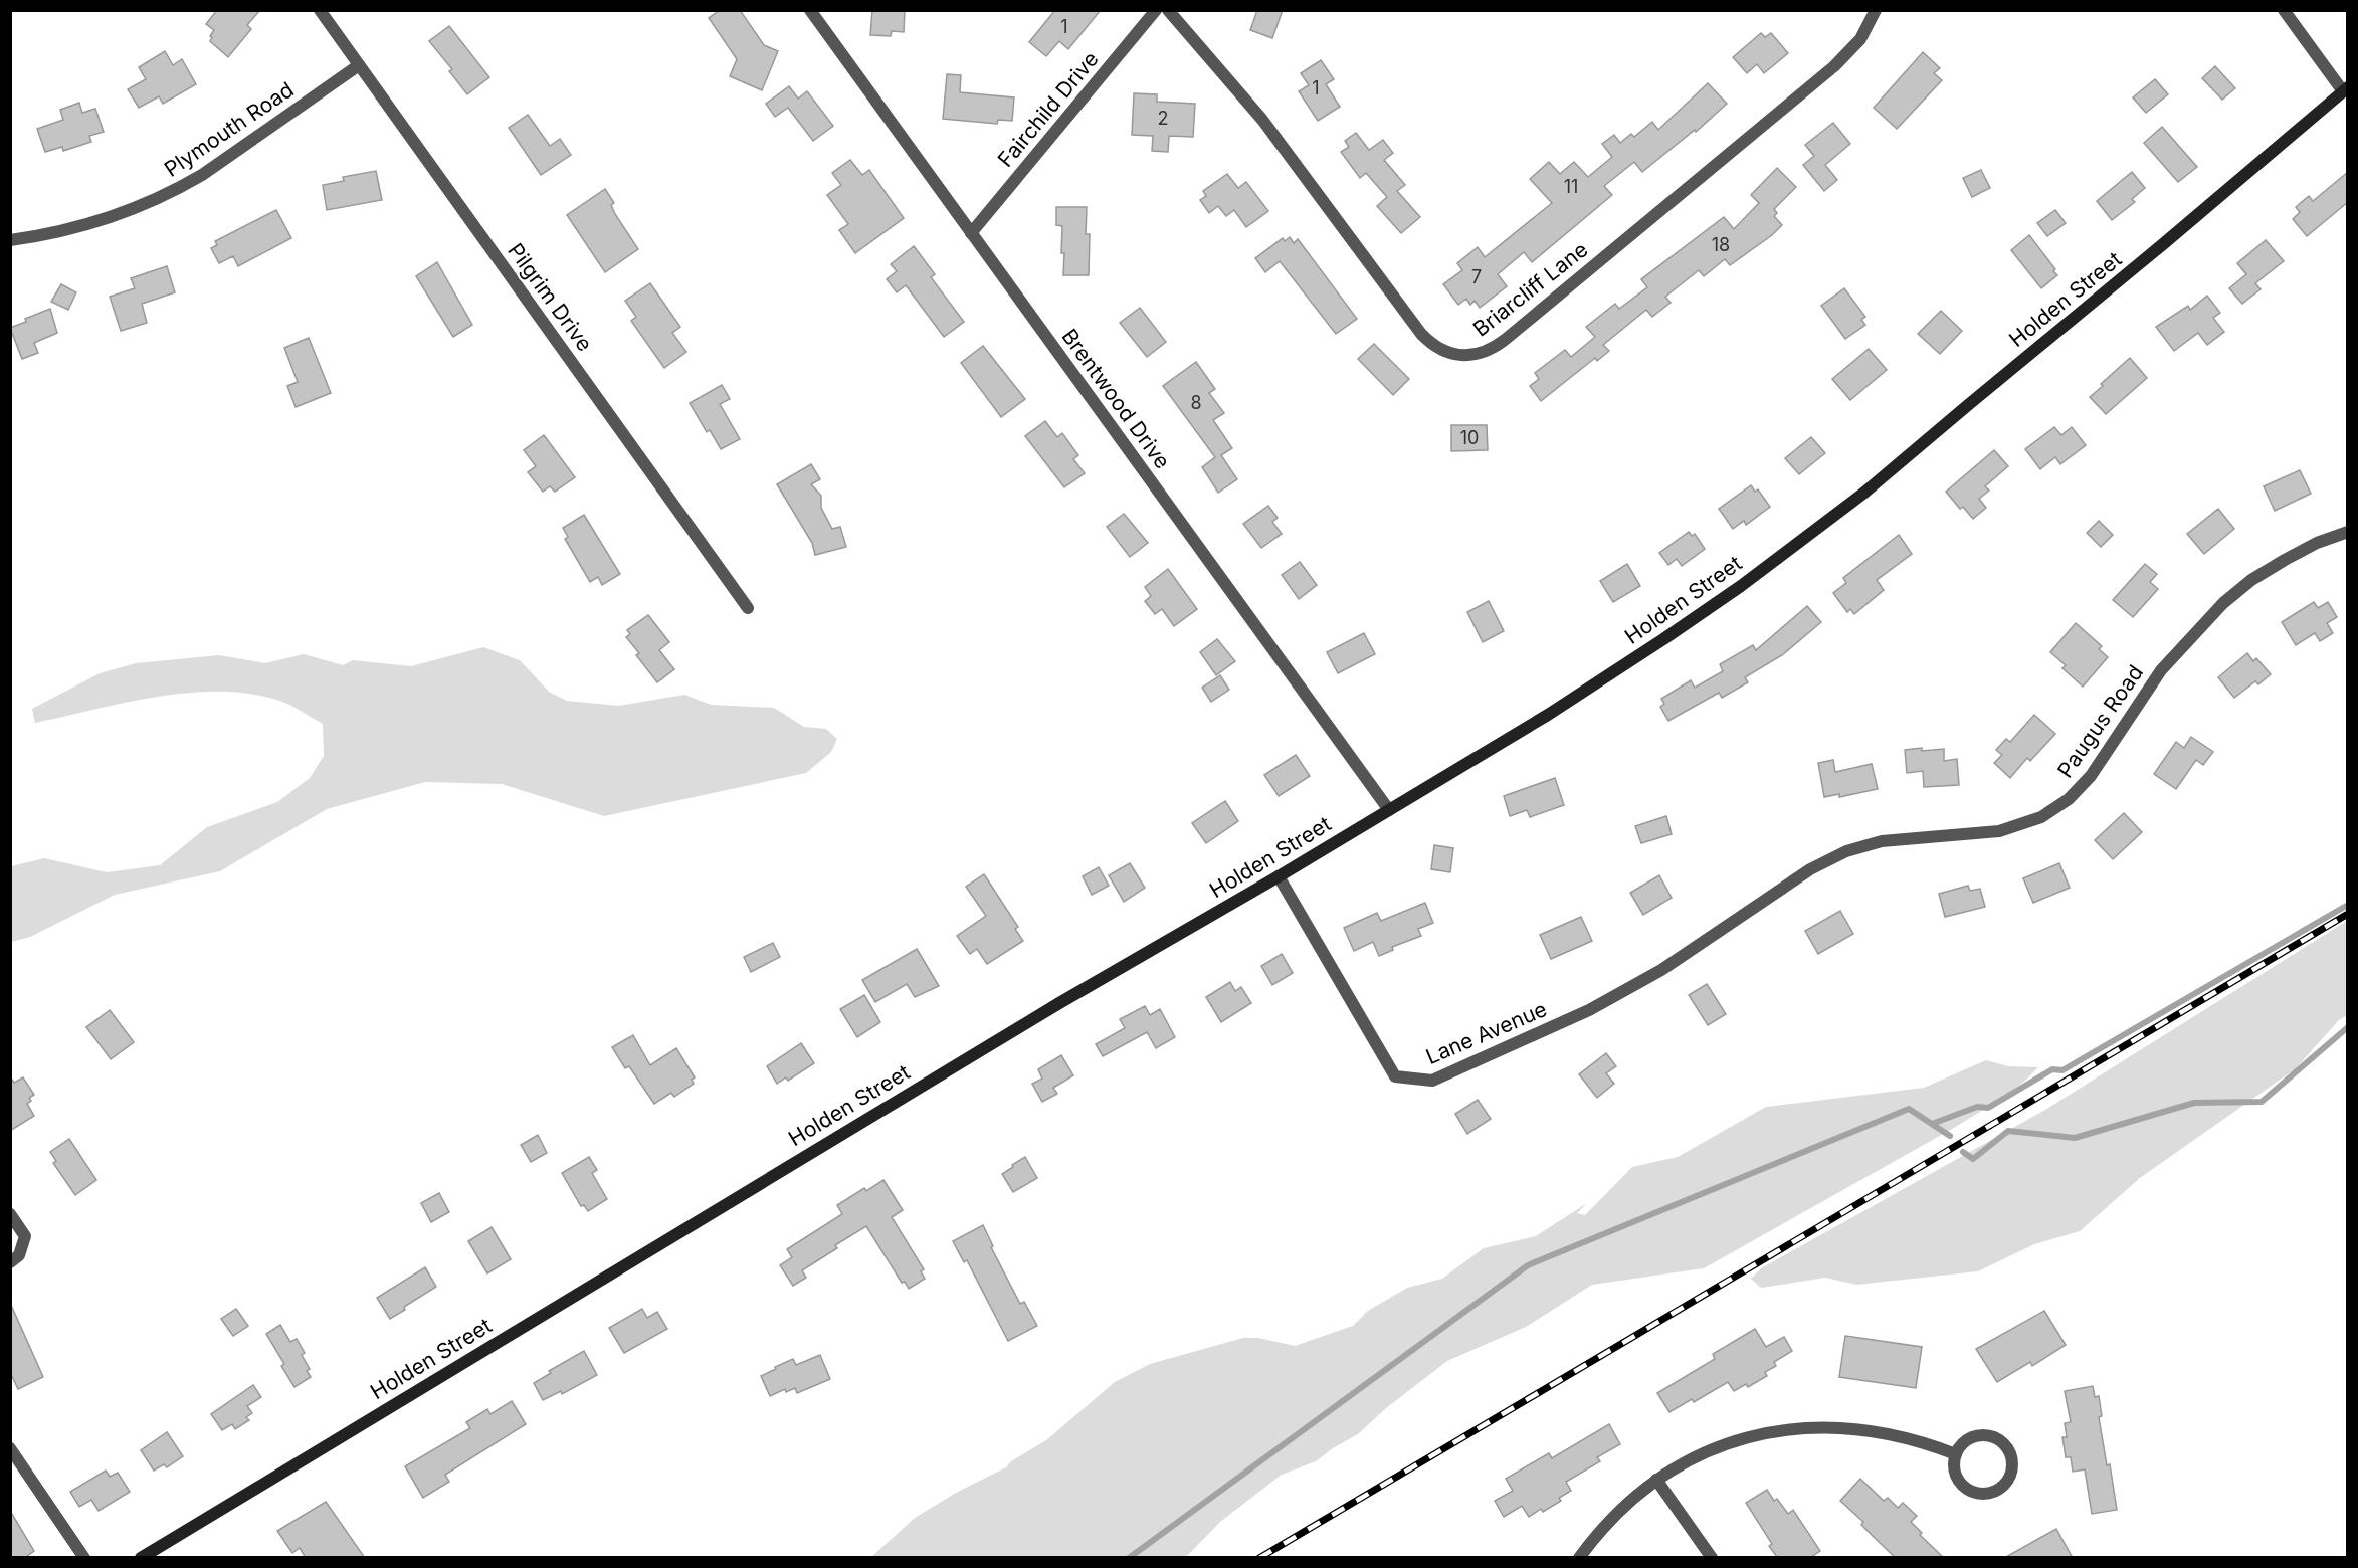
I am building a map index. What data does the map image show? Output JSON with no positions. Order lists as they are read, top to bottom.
{
  "streets": {
    "main road": ["Holden Street"],
    "street": [
      "Fairchild Drive",
      "Plymouth Road",
      "Briarcliff Lane",
      "Pilgrim Drive",
      "Brentwood Drive",
      "Paugus Road",
      "Lane Avenue"
    ]
  },
  "crossings": [
    ["Fairchild Drive", "Brentwood Drive"],
    ["Plymouth Road", "Pilgrim Drive"],
    ["Holden Street", "Brentwood Drive"],
    ["Holden Street", "Lane Avenue"],
    ["Paugus Road", "Lane Avenue"]
  ],
  "house_numbers": [
    "1",
    "1",
    "2",
    "11",
    "18",
    "7",
    "8",
    "10"
  ]
}
